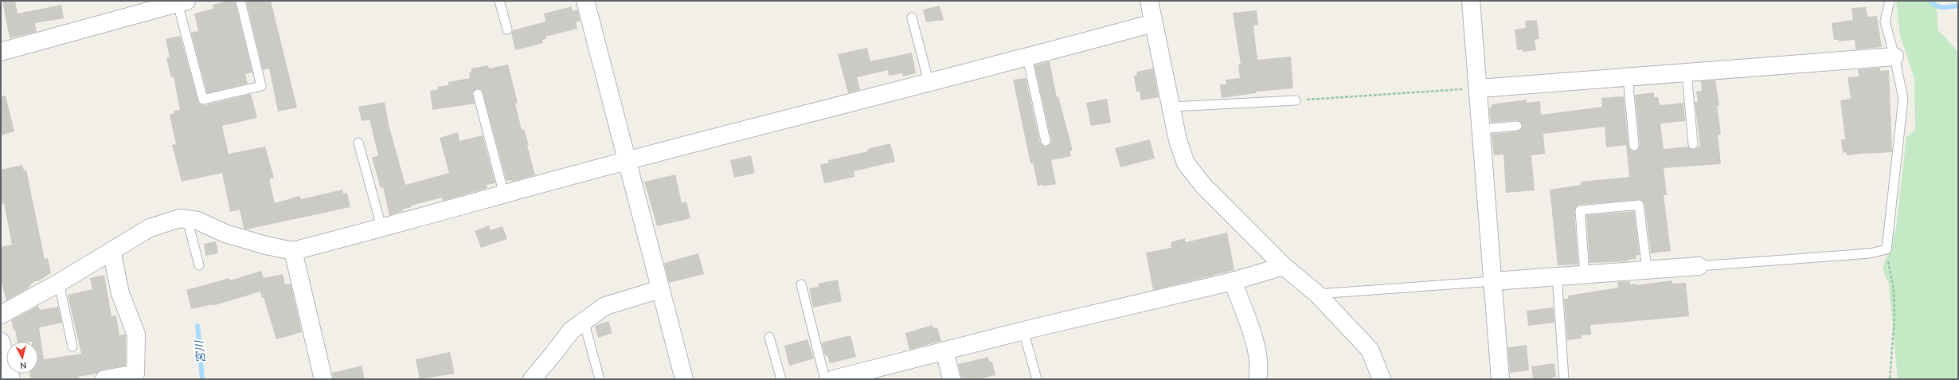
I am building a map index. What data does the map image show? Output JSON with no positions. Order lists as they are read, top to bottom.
{
  "water": ["宮川"],
  "north": "bottom"
}
